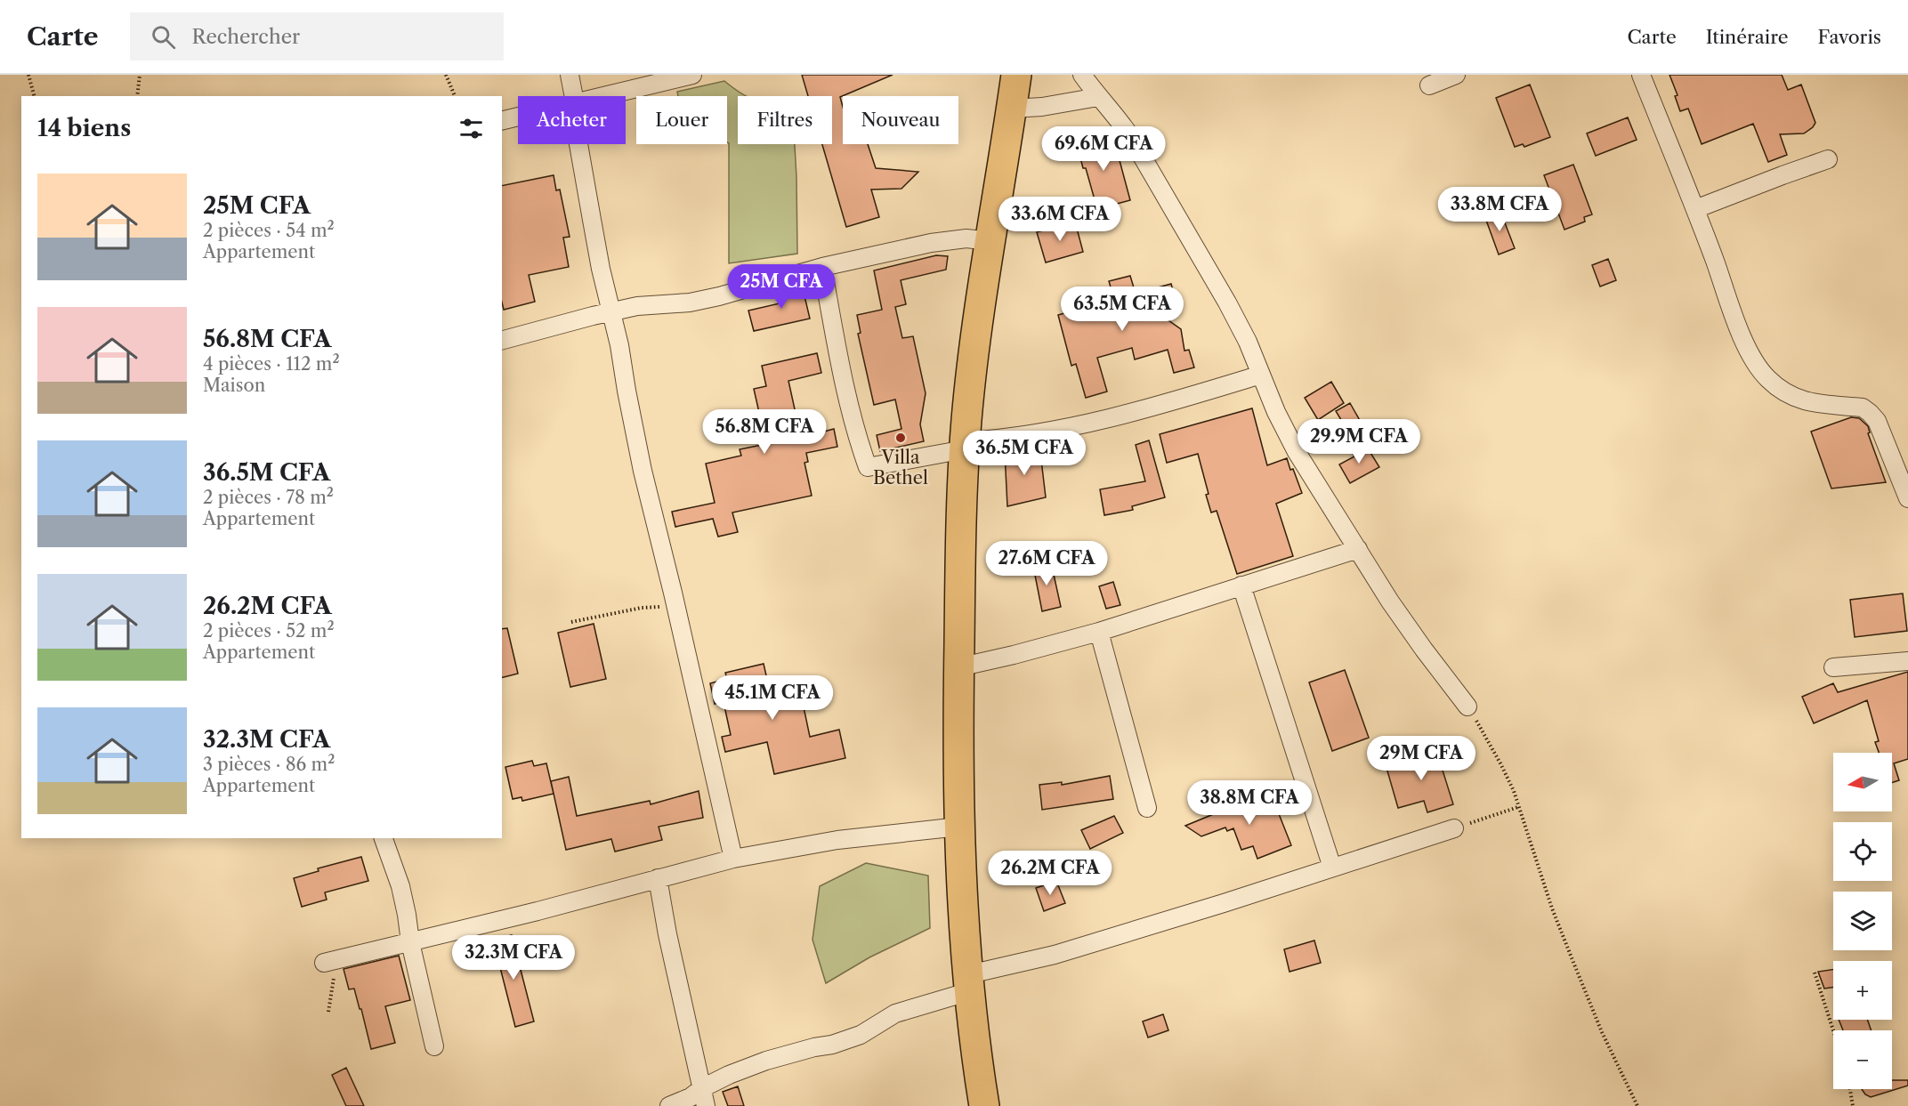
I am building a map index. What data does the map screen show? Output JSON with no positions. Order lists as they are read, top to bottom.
{
  "places": ["Villa Bethel"],
  "north": "left",
  "page": {
    "header": "Carte",
    "search": "Rechercher",
    "nav": ["Carte", "Itinéraire", "Favoris"],
    "chip": [
      "Acheter",
      "Louer",
      "Filtres",
      "Nouveau"
    ],
    "heading": "14 biens",
    "price": [
      "69.6M CFA",
      "33.8M CFA",
      "33.6M CFA",
      "25M CFA",
      "63.5M CFA",
      "56.8M CFA",
      "29.9M CFA",
      "36.5M CFA",
      "27.6M CFA",
      "45.1M CFA",
      "29M CFA",
      "38.8M CFA",
      "26.2M CFA",
      "32.3M CFA"
    ],
    "list": [
      {
        "name": "25M CFA",
        "note": "2 pièces · 54 m² · Appartement"
      },
      {
        "name": "56.8M CFA",
        "note": "4 pièces · 112 m² · Maison"
      },
      {
        "name": "36.5M CFA",
        "note": "2 pièces · 78 m² · Appartement"
      },
      {
        "name": "26.2M CFA",
        "note": "2 pièces · 52 m² · Appartement"
      },
      {
        "name": "32.3M CFA",
        "note": "3 pièces · 86 m² · Appartement"
      }
    ],
    "map_buttons": ["+", "−"]
  }
}
